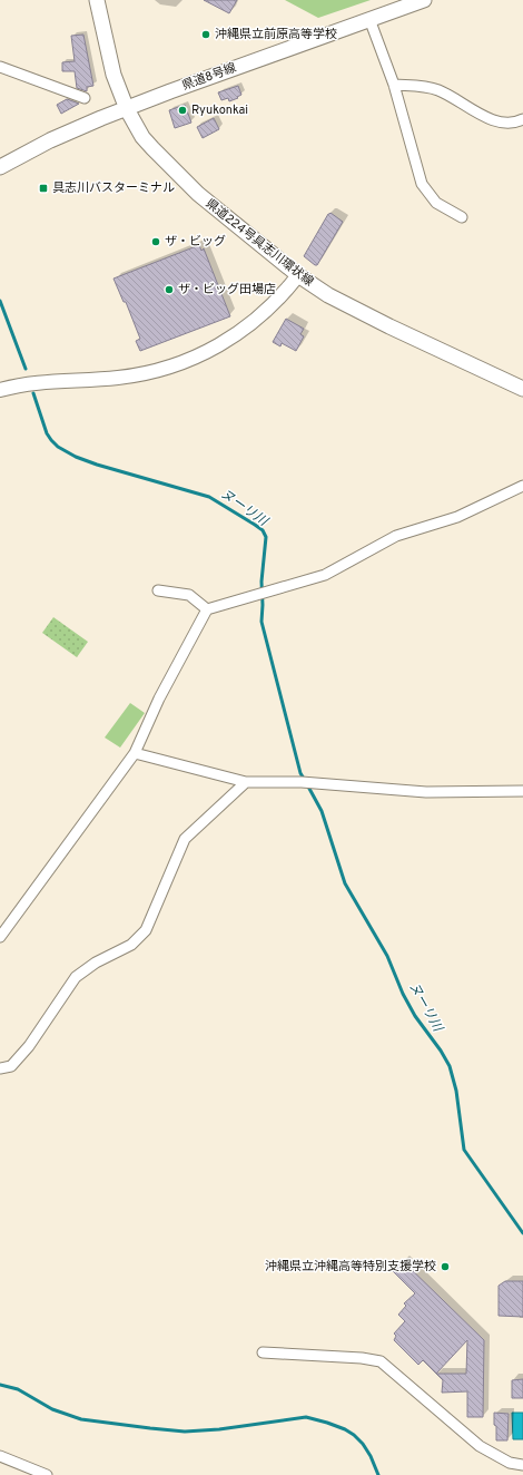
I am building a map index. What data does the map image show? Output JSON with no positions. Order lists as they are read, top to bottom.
{
  "streets": {
    "main road": ["県道8号線", "県道224号具志川環状線"]
  },
  "crossings": [
    ["県道8号線", "県道224号具志川環状線"]
  ],
  "water": ["ヌーリ川"],
  "places": {
    "other": [
      "沖縄県立前原高等学校",
      "Ryukonkai",
      "ザ・ビッグ",
      "ザ・ビッグ田場店",
      "沖縄県立沖縄高等特別支援学校"
    ],
    "transit": ["具志川バスターミナル"]
  }
}
